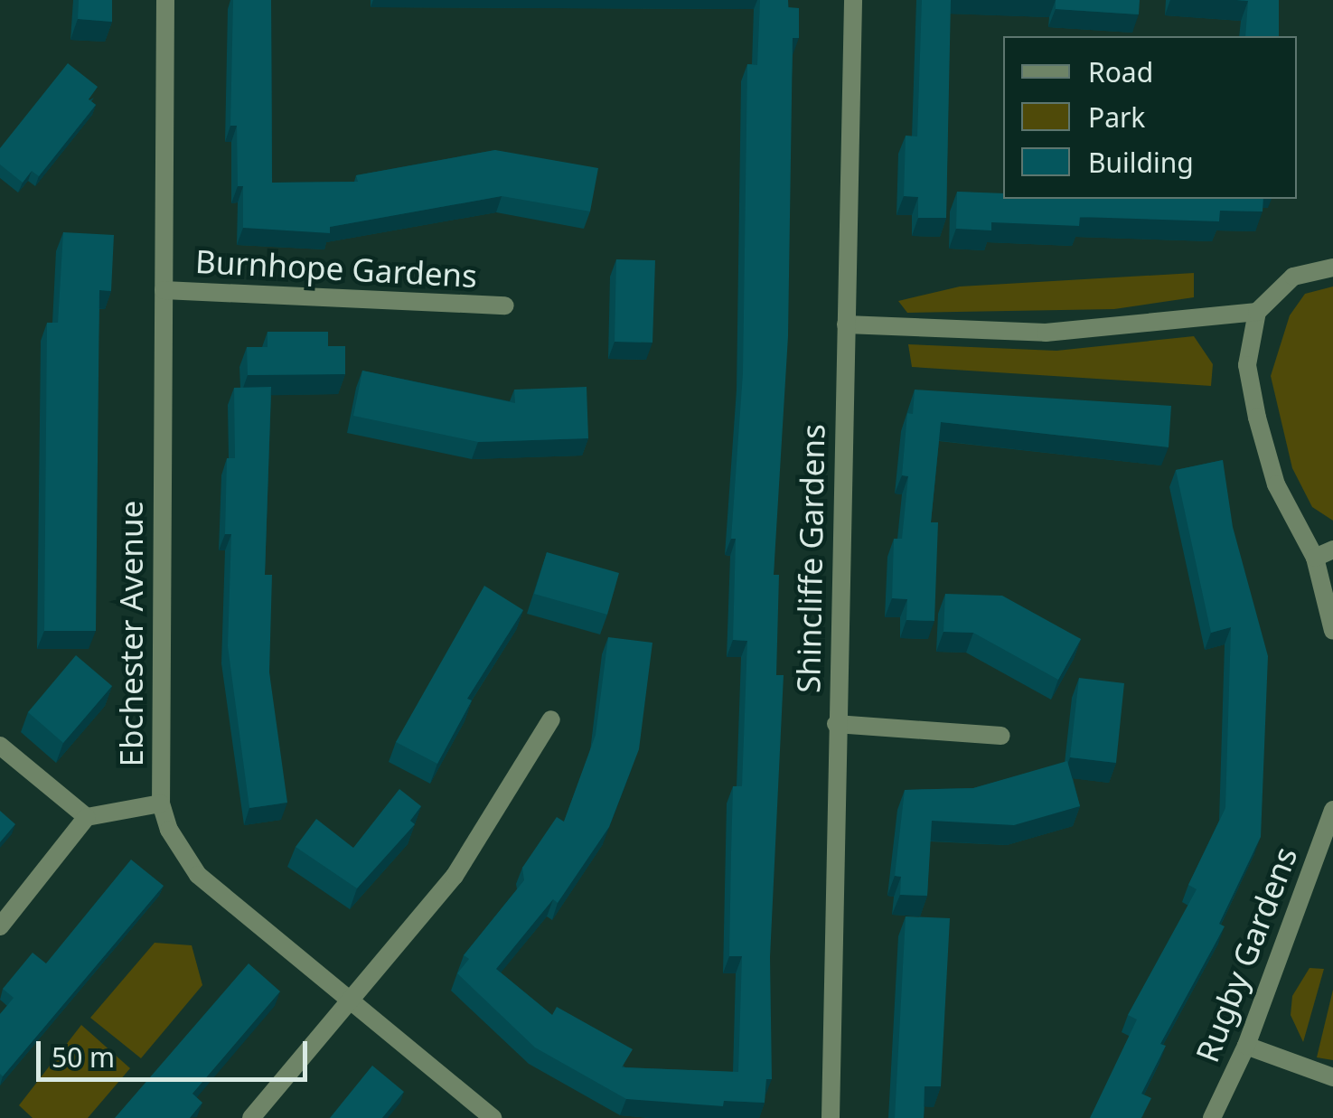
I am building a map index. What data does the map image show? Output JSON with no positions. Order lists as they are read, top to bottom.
{
  "streets": {
    "street": [
      "Burnhope Gardens",
      "Shincliffe Gardens",
      "Ebchester Avenue",
      "Rugby Gardens"
    ]
  },
  "crossings": [
    ["Burnhope Gardens", "Ebchester Avenue"]
  ],
  "legend": ["Road", "Park", "Building"],
  "scale_bar": "50 m"
}
